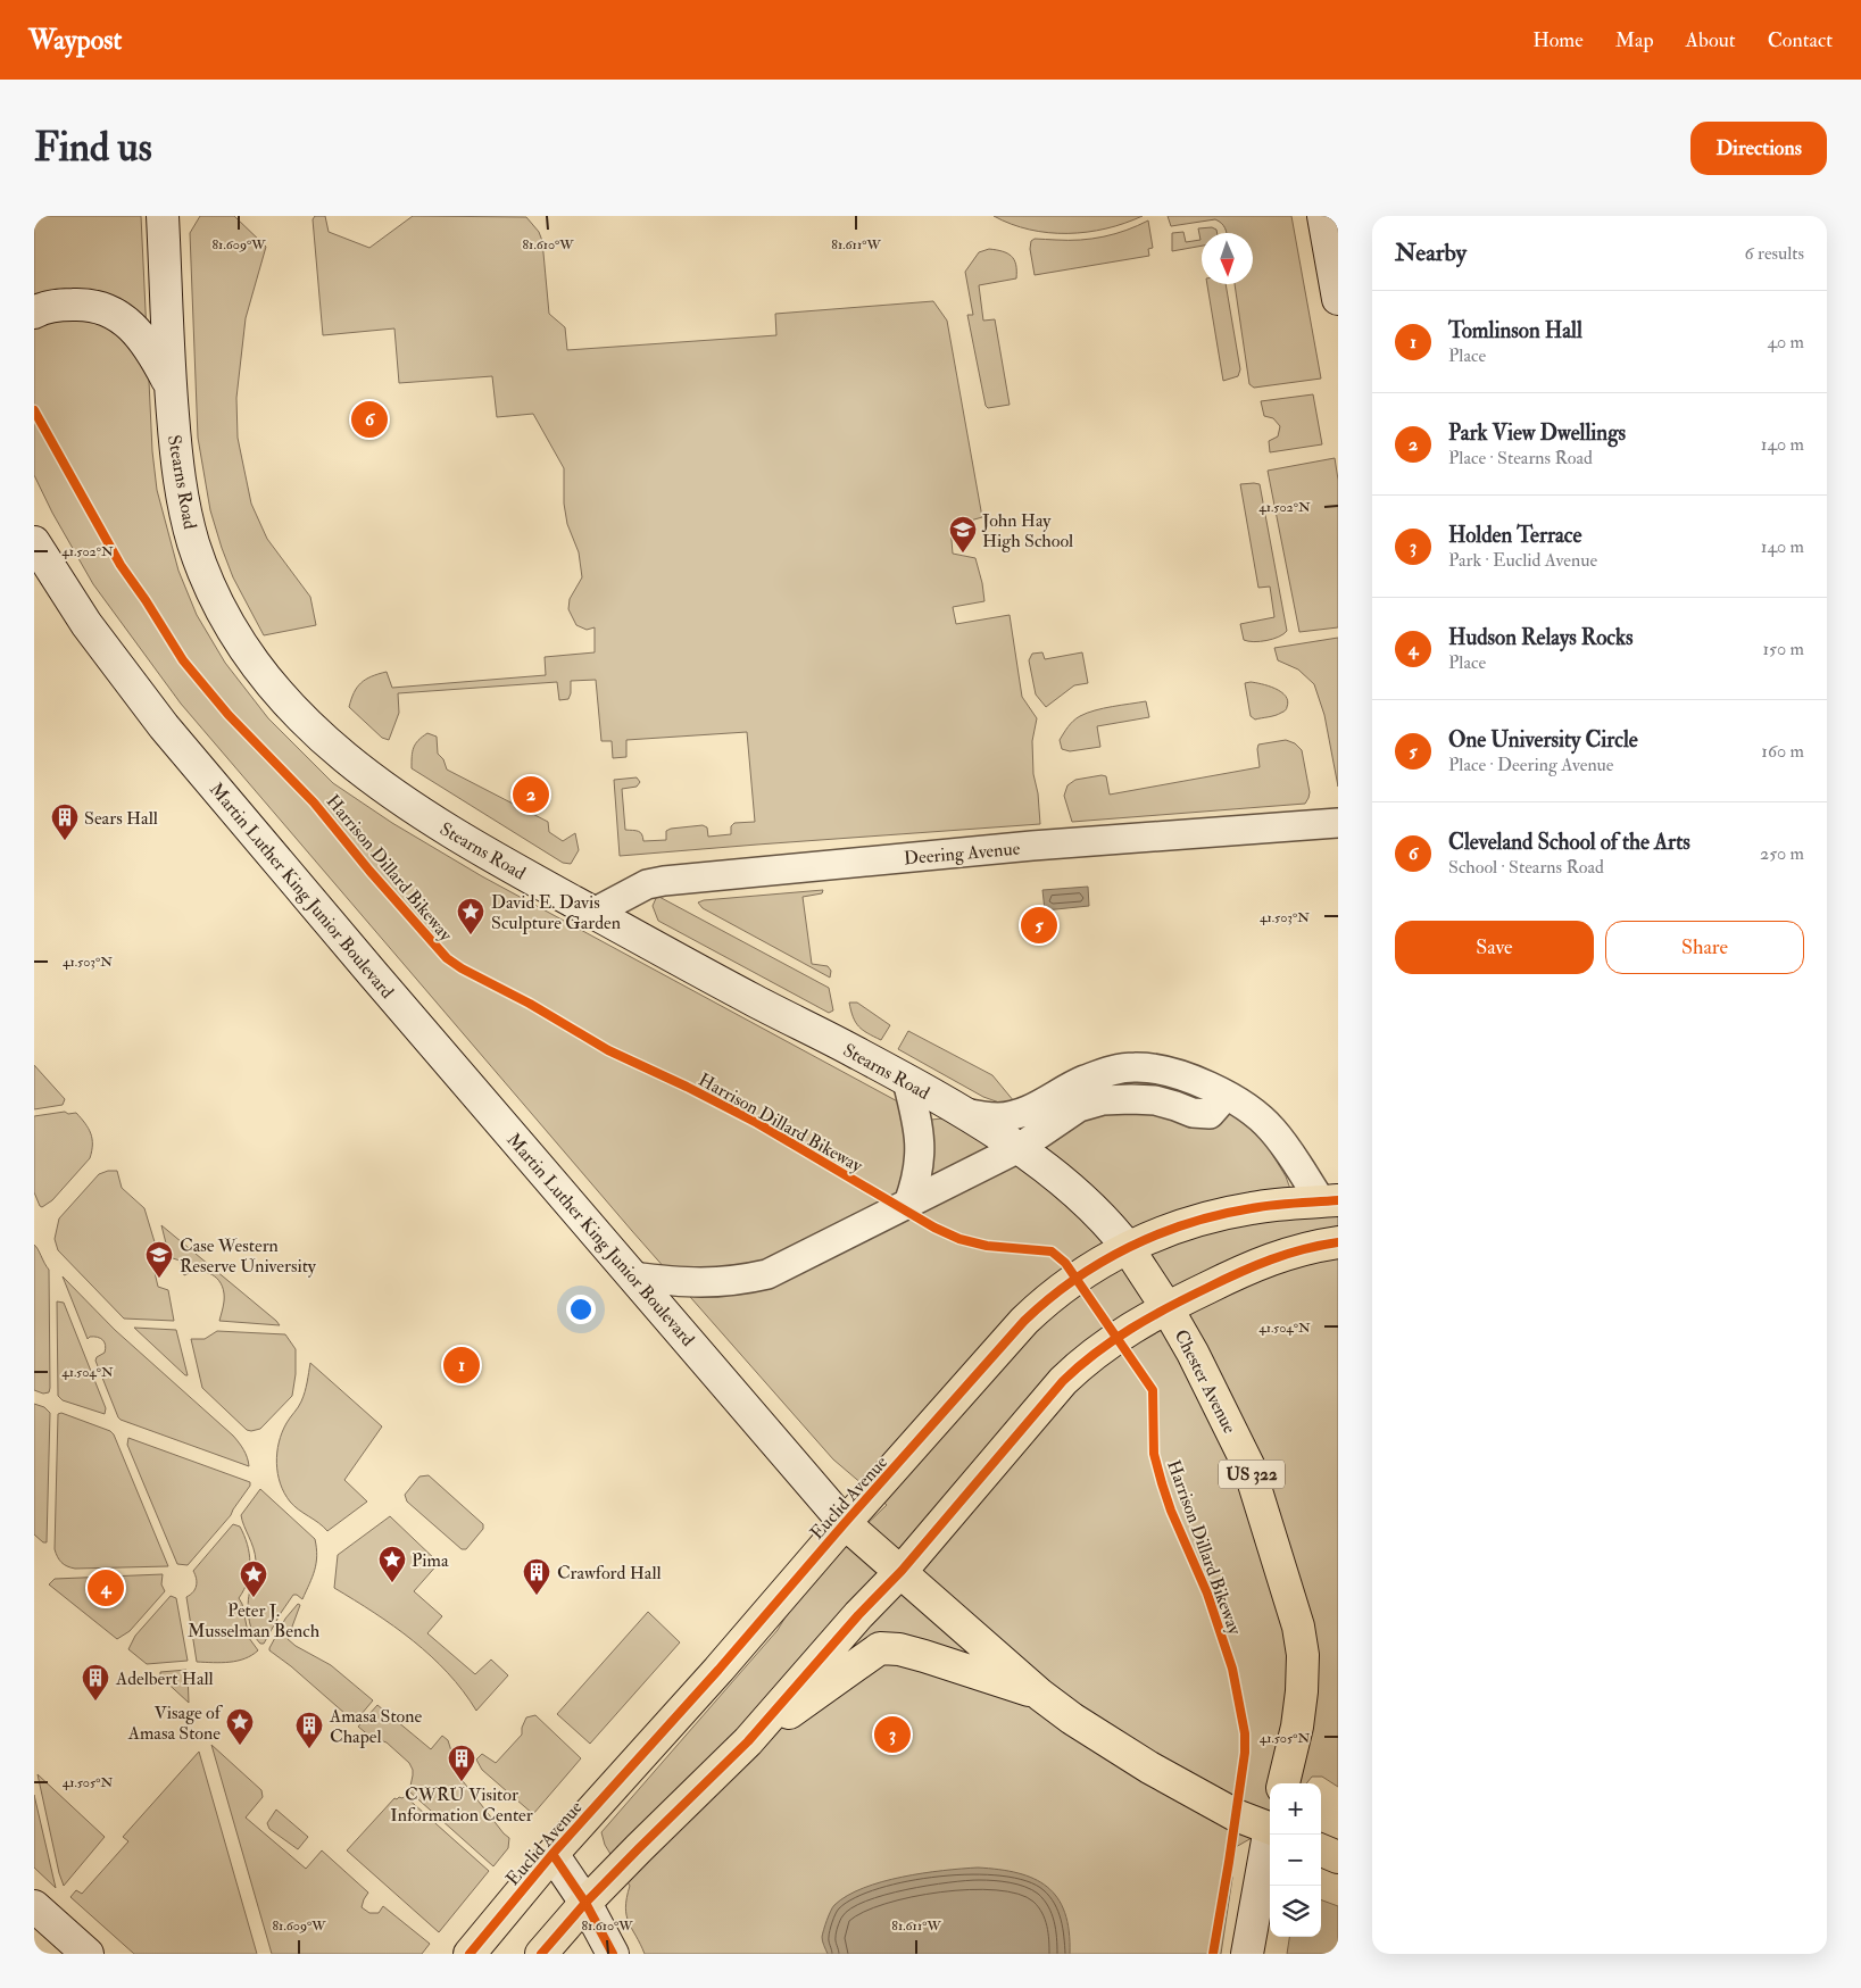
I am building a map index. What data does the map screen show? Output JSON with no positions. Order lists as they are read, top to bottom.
{
  "streets": {
    "main road": [
      "Stearns Road",
      "Martin Luther King Junior Boulevard",
      "Chester Avenue",
      "US 322",
      "Euclid Avenue"
    ],
    "street": ["Deering Avenue"],
    "cycle path": ["Harrison Dillard Bikeway"]
  },
  "crossings": [
    ["Stearns Road", "Deering Avenue"],
    ["Stearns Road", "Chester Avenue"],
    ["Stearns Road", "Euclid Avenue"],
    ["Martin Luther King Junior Boulevard", "Euclid Avenue"],
    ["Chester Avenue", "Euclid Avenue"]
  ],
  "places": {
    "school or university": ["John Hay High School", "Case Western Reserve University"],
    "building": [
      "Sears Hall",
      "Crawford Hall",
      "Adelbert Hall",
      "Amasa Stone Chapel",
      "CWRU Visitor Information Center"
    ],
    "place": [
      "David E. Davis Sculpture Garden",
      "Pima",
      "Peter J. Musselman Bench",
      "Visage of Amasa Stone"
    ]
  },
  "north": "bottom",
  "page": {
    "header": "Waypost",
    "nav": [
      "Home",
      "Map",
      "About",
      "Contact"
    ],
    "buttons": [
      "Directions",
      ["Save", "Share"]
    ],
    "title": "Find us",
    "heading": ["Nearby", "6 results"],
    "list": [
      {
        "mark": "1",
        "name": "Tomlinson Hall",
        "note": "Place",
        "value": "40 m"
      },
      {
        "mark": "2",
        "name": "Park View Dwellings",
        "note": "Place · Stearns Road",
        "value": "140 m"
      },
      {
        "mark": "3",
        "name": "Holden Terrace",
        "note": "Park · Euclid Avenue",
        "value": "140 m"
      },
      {
        "mark": "4",
        "name": "Hudson Relays Rocks",
        "note": "Place",
        "value": "150 m"
      },
      {
        "mark": "5",
        "name": "One University Circle",
        "note": "Place · Deering Avenue",
        "value": "160 m"
      },
      {
        "mark": "6",
        "name": "Cleveland School of the Arts",
        "note": "School · Stearns Road",
        "value": "250 m"
      }
    ],
    "pins": [
      "6",
      "2",
      "5",
      "1",
      "4",
      "3"
    ],
    "map_buttons": ["+", "−"]
  },
  "coordinates": [
    "81.609°W",
    "81.610°W",
    "81.611°W",
    "41.502°N",
    "41.503°N",
    "41.504°N",
    "41.505°N"
  ]
}
